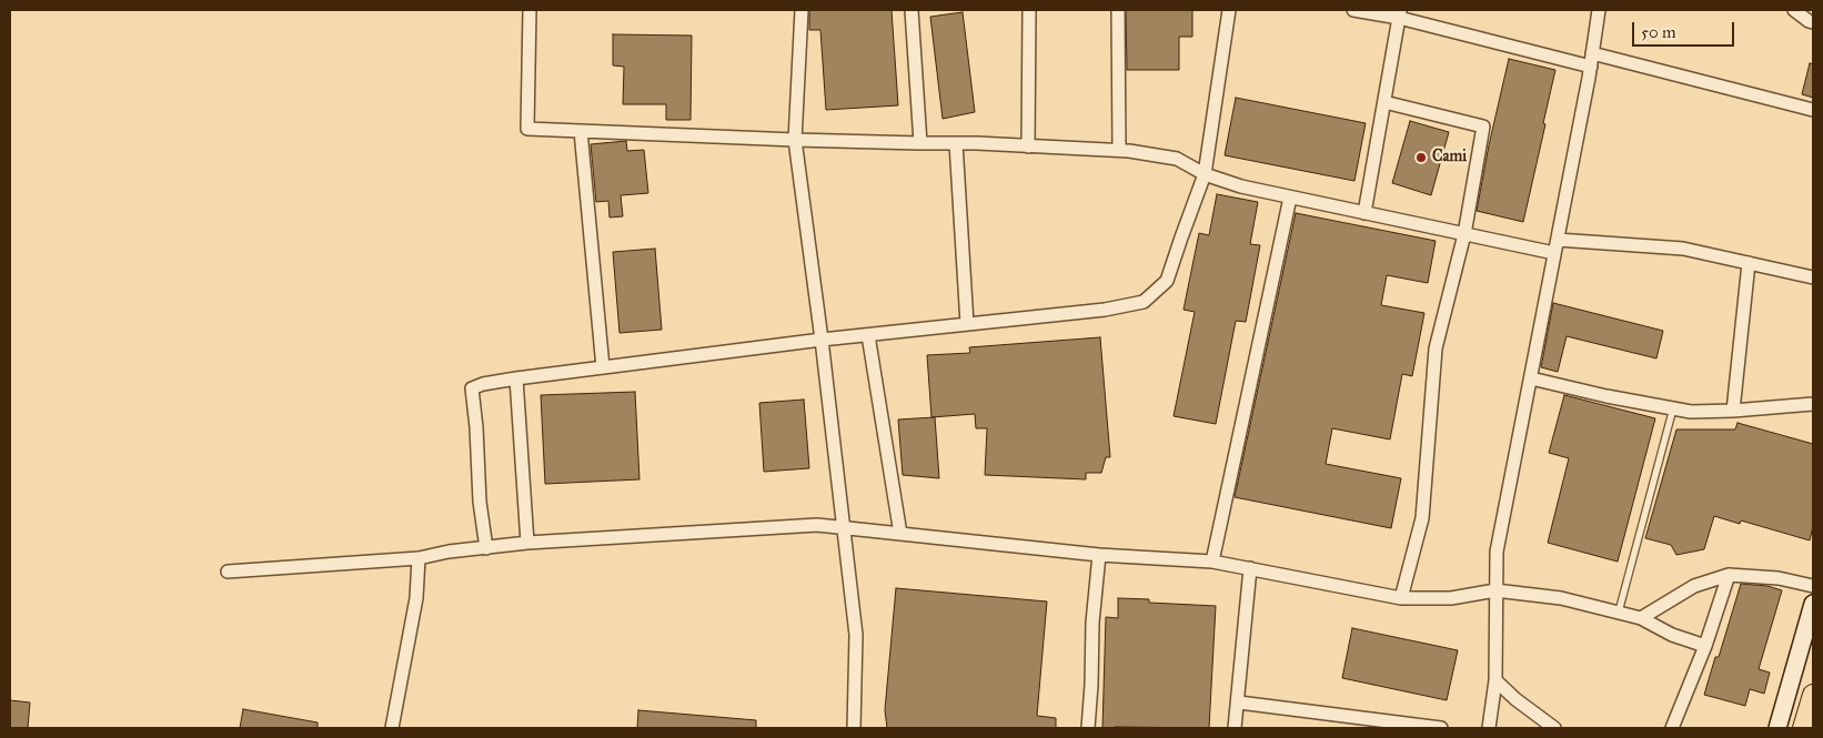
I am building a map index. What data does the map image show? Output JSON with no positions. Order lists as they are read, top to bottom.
{
  "places": ["Cami"],
  "scale_bar": "50 m"
}
